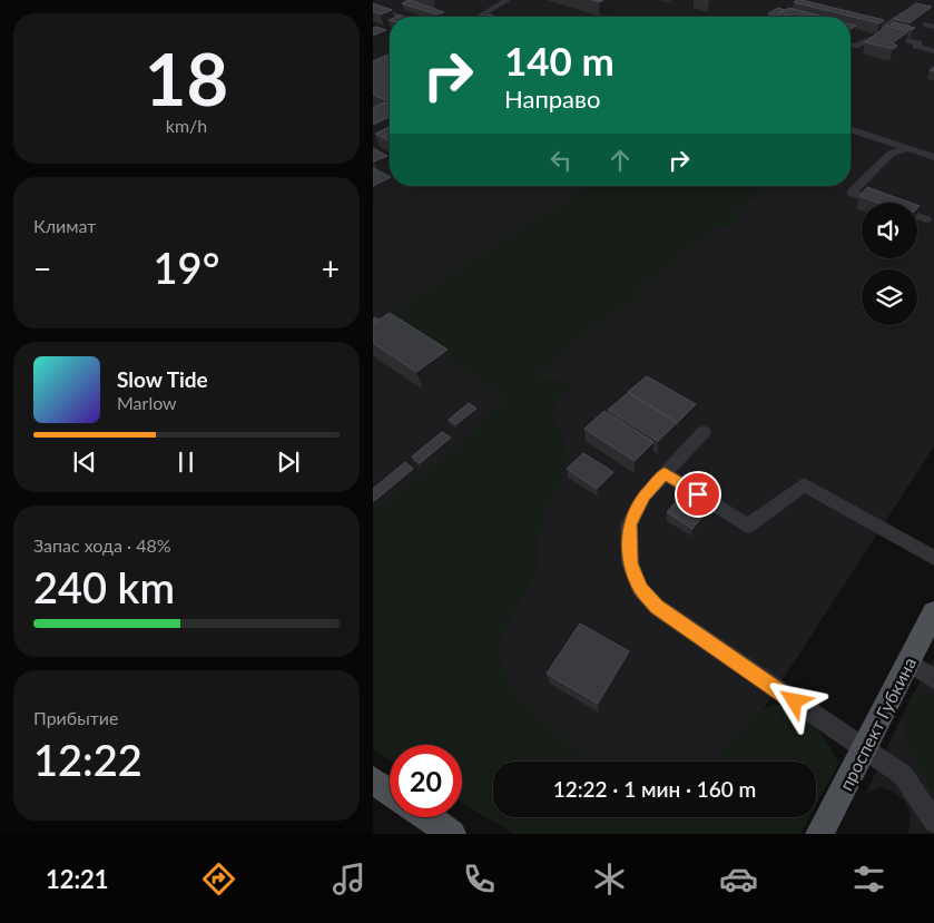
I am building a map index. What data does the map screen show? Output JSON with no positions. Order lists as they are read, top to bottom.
{
  "streets": {
    "main road": ["проспект Губкина"]
  },
  "page": {
    "tile": [
      ["18", "km/h"],
      "Климат",
      ["Запас хода · 48%", "240 km"],
      ["Прибытие", "12:22"]
    ],
    "turn": ["140 m", "Направо"],
    "heat": ["−", "19°", "+"],
    "song": ["Slow Tide", "Marlow"],
    "limit": "20",
    "trip": "12:22 · 1 мин · 160 m",
    "tabs": "12:21"
  }
}
